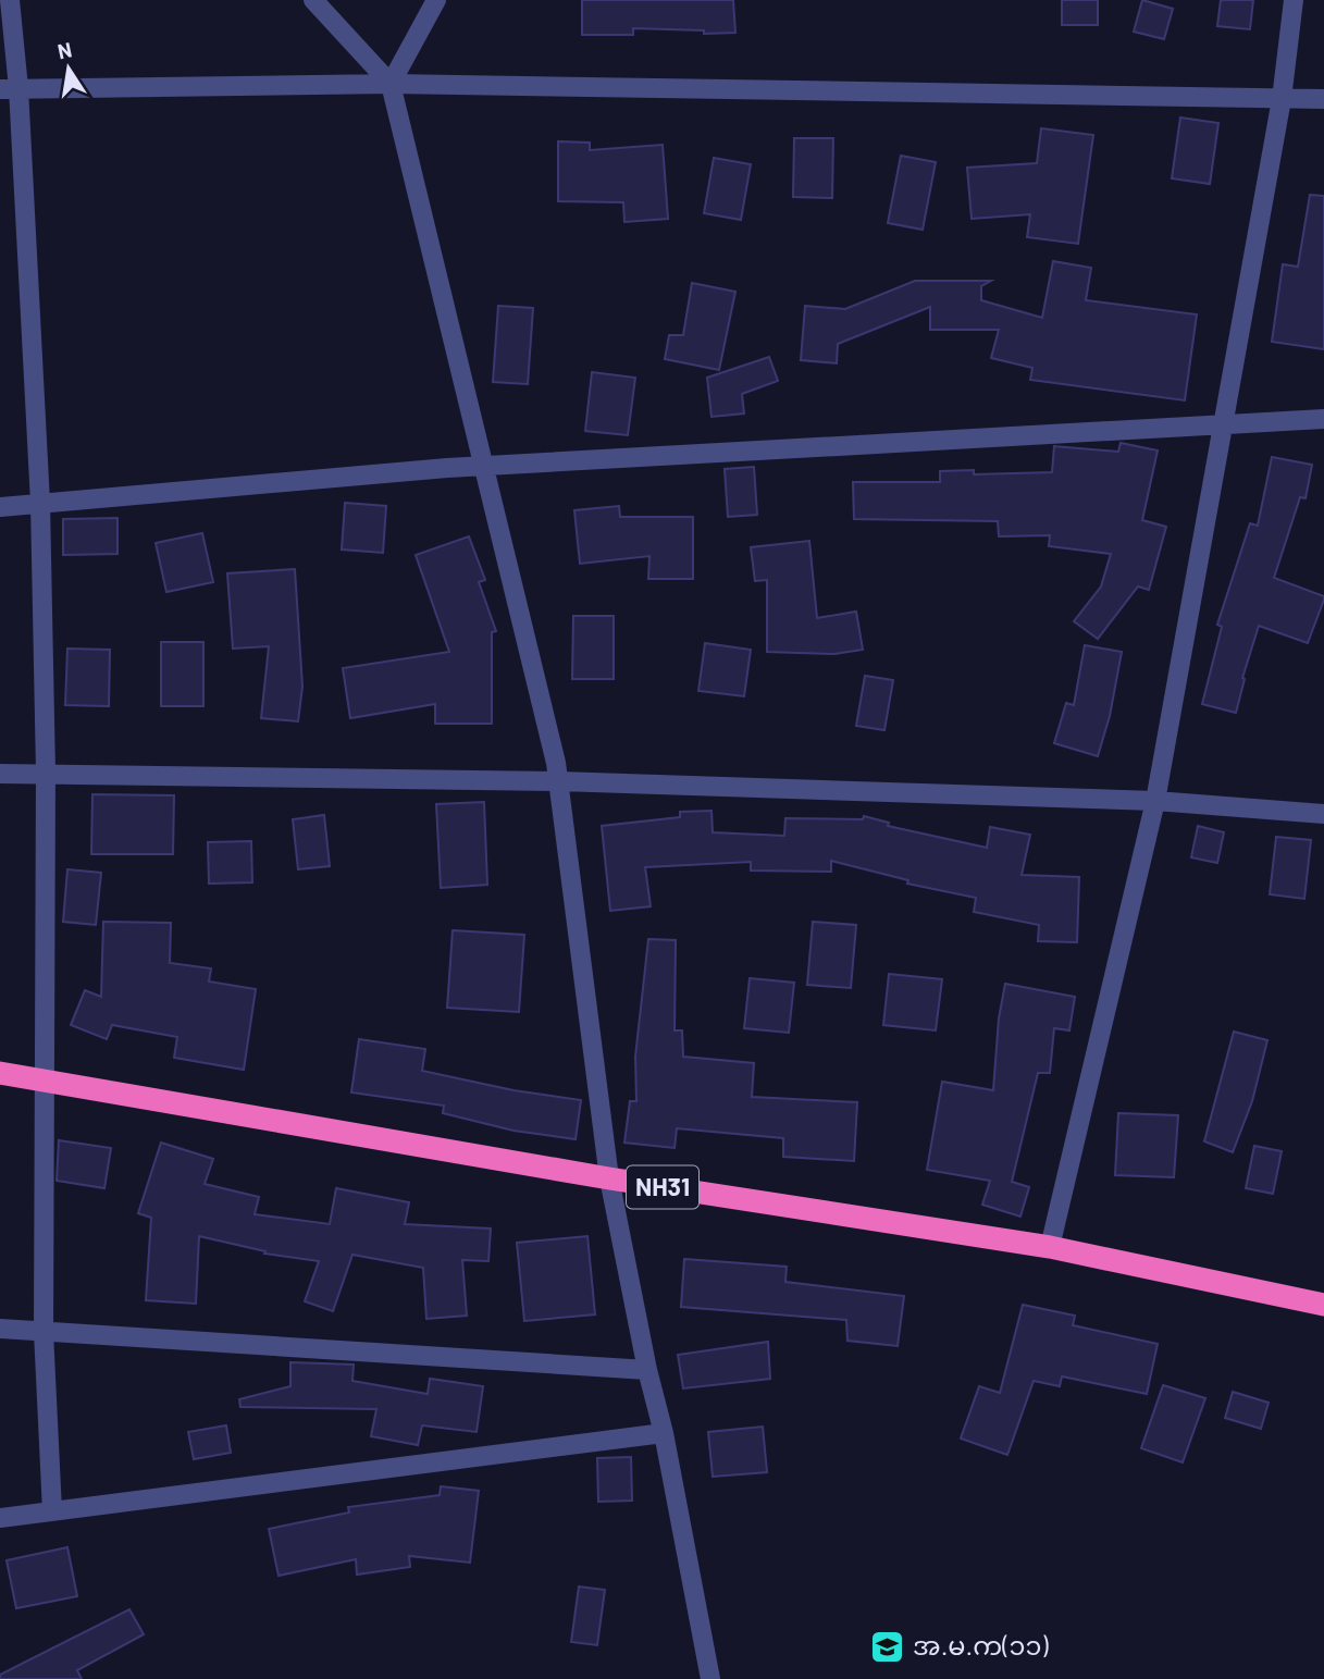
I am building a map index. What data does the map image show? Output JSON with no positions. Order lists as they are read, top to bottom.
{
  "streets": {
    "highway": ["NH31"]
  },
  "places": {
    "school or university": ["အ.မ.က(၁၁)"]
  },
  "north": "top"
}
